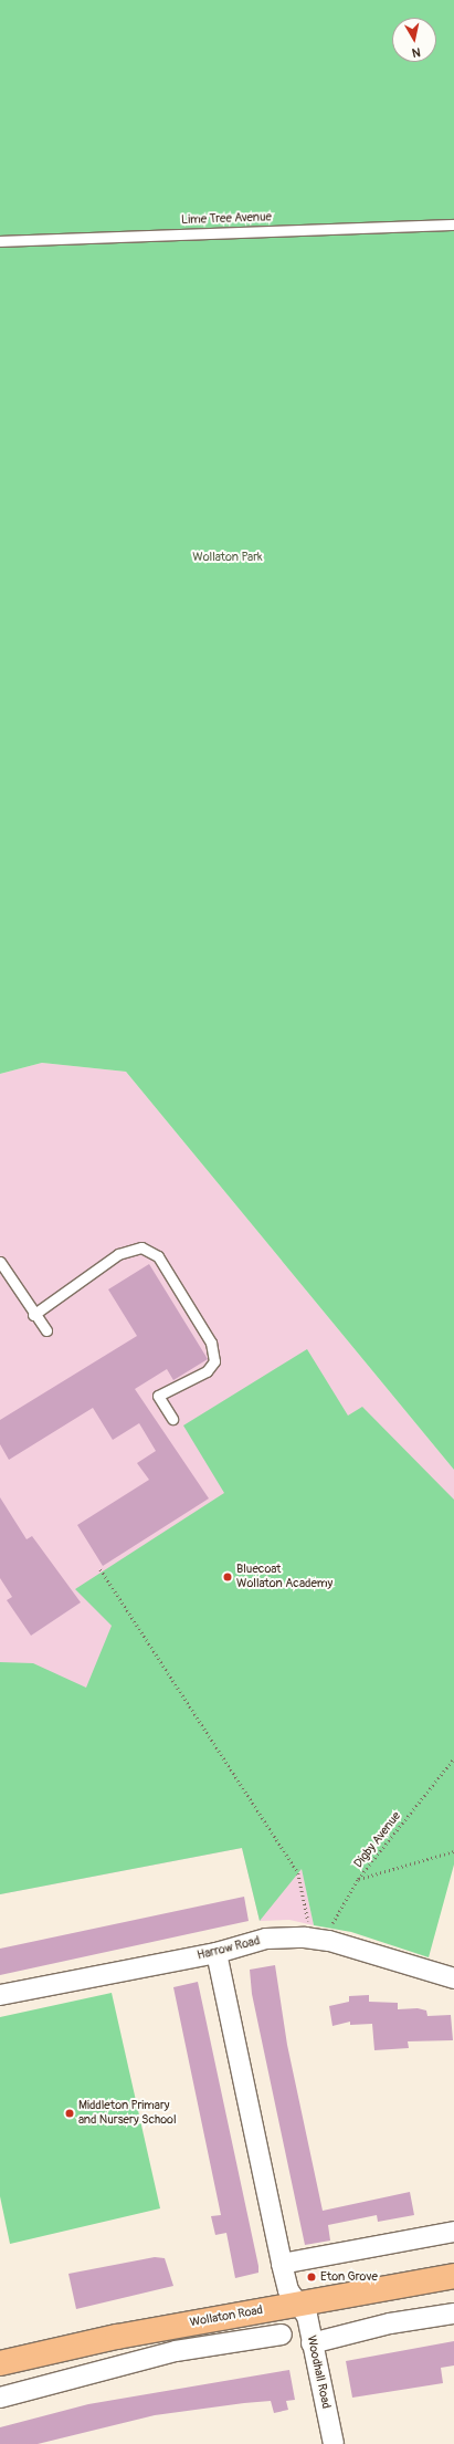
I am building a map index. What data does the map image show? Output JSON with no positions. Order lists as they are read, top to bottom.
{
  "streets": {
    "main road": ["Wollaton Road"],
    "street": ["Harrow Road", "Woodhall Road"],
    "lane": ["Lime Tree Avenue"],
    "path": ["Digby Avenue"]
  },
  "crossings": [
    ["Digby Avenue", "Harrow Road"],
    ["Wollaton Road", "Woodhall Road"]
  ],
  "parks": ["Wollaton Park"],
  "places": ["Bluecoat Wollaton Academy", "Middleton Primary and Nursery School", "Eton Grove"],
  "north": "bottom"
}
